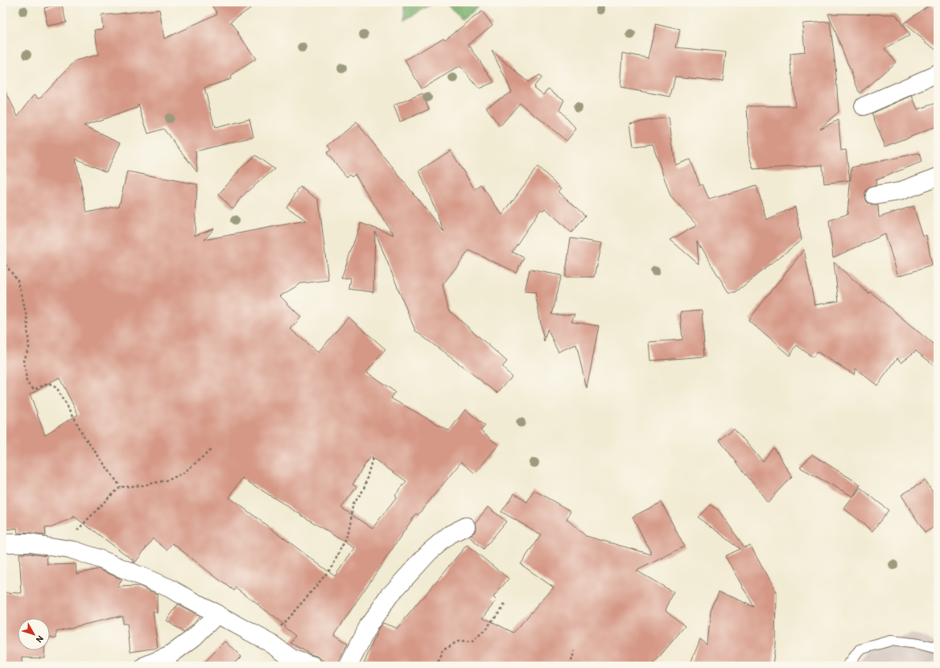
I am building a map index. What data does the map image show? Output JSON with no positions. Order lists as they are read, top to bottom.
{
  "north": "bottom right"
}
